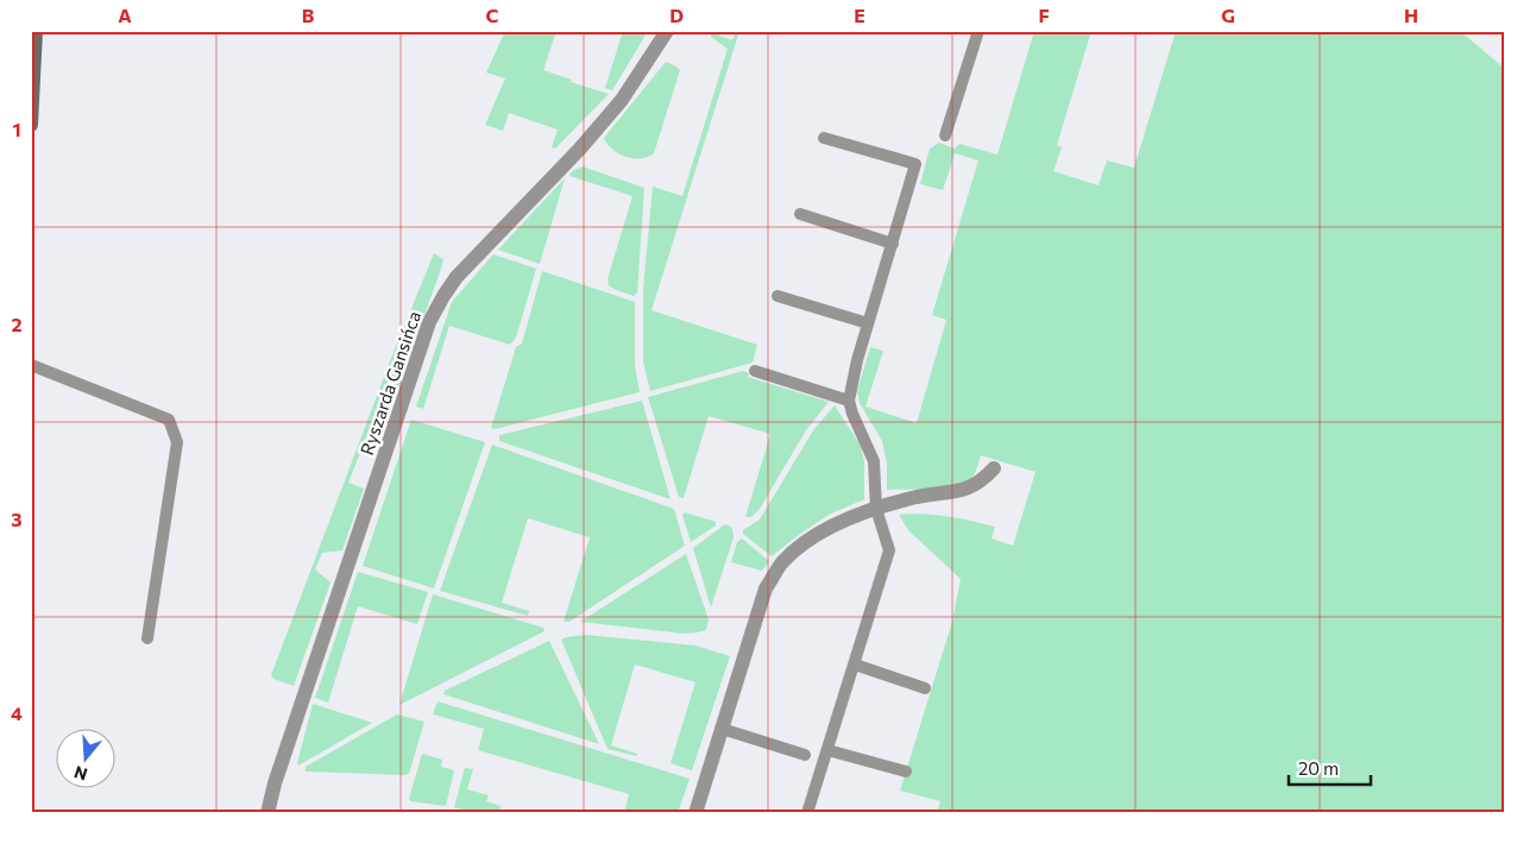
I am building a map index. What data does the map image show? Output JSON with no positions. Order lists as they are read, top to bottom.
{
  "streets": {
    "street": ["Ryszarda Gansińca"]
  },
  "scale_bar": "20 m",
  "north": "bottom",
  "grid": {
    "columns": [
      "A",
      "B",
      "C",
      "D",
      "E",
      "F",
      "G",
      "H"
    ],
    "rows": [
      "1",
      "2",
      "3",
      "4"
    ]
  }
}
